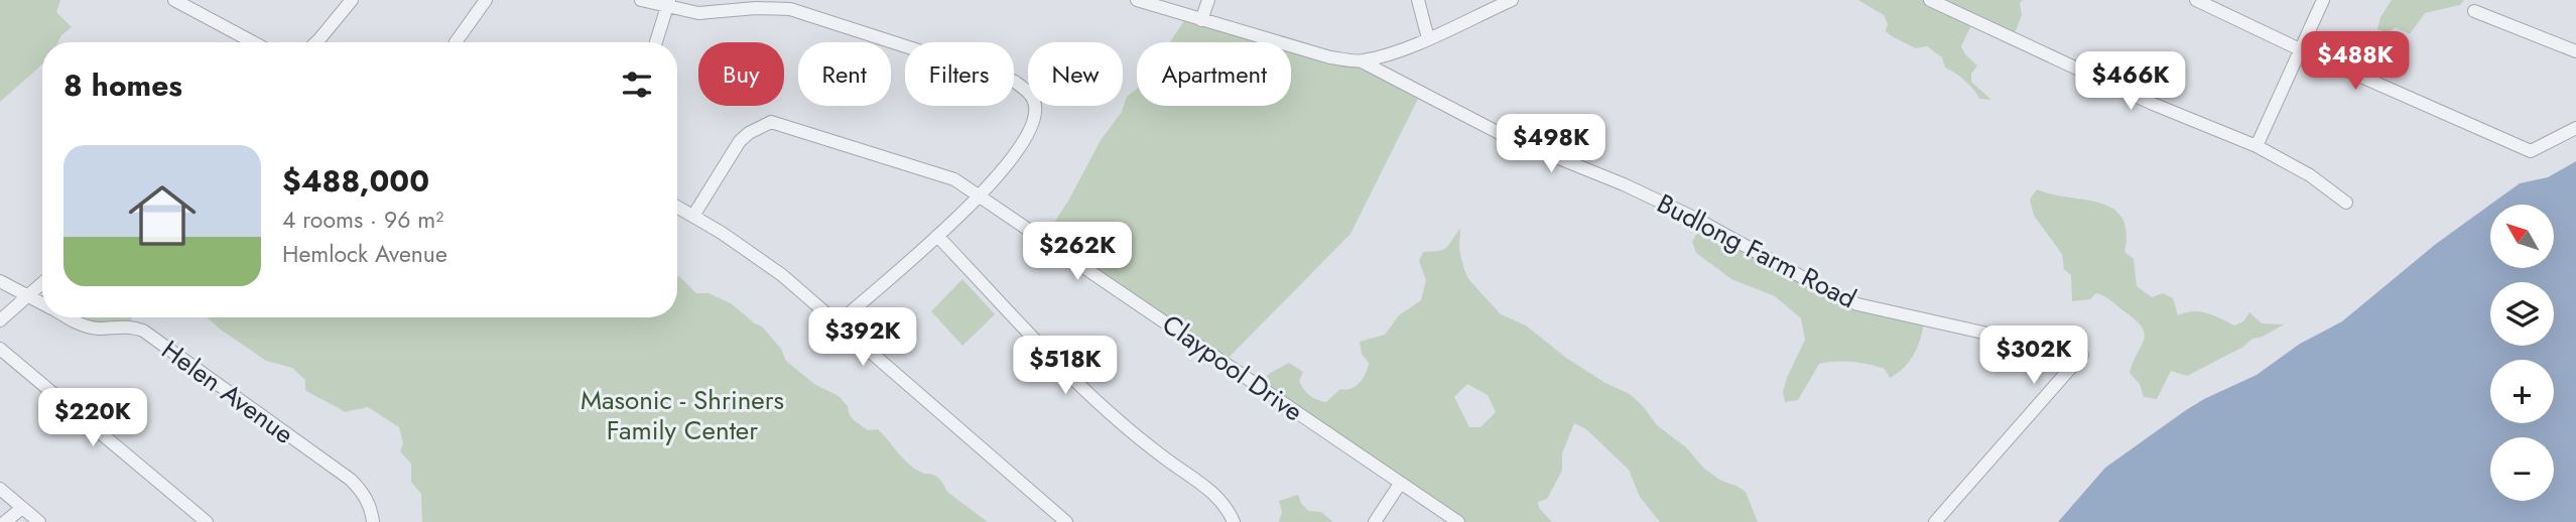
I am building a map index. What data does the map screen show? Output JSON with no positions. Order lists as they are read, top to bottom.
{
  "streets": {
    "street": ["Budlong Farm Road", "Claypool Drive", "Helen Avenue"]
  },
  "parks": ["Masonic - Shriners Family Center"],
  "north": "top left",
  "page": {
    "price": [
      "$488K",
      "$466K",
      "$498K",
      "$262K",
      "$392K",
      "$302K",
      "$518K",
      "$220K"
    ],
    "chip": [
      "Buy",
      "Rent",
      "Filters",
      "New",
      "Apartment"
    ],
    "heading": "8 homes",
    "list": [
      {
        "name": "$488,000",
        "note": "4 rooms · 96 m² · Hemlock Avenue"
      }
    ],
    "map_buttons": ["+", "−"]
  }
}
